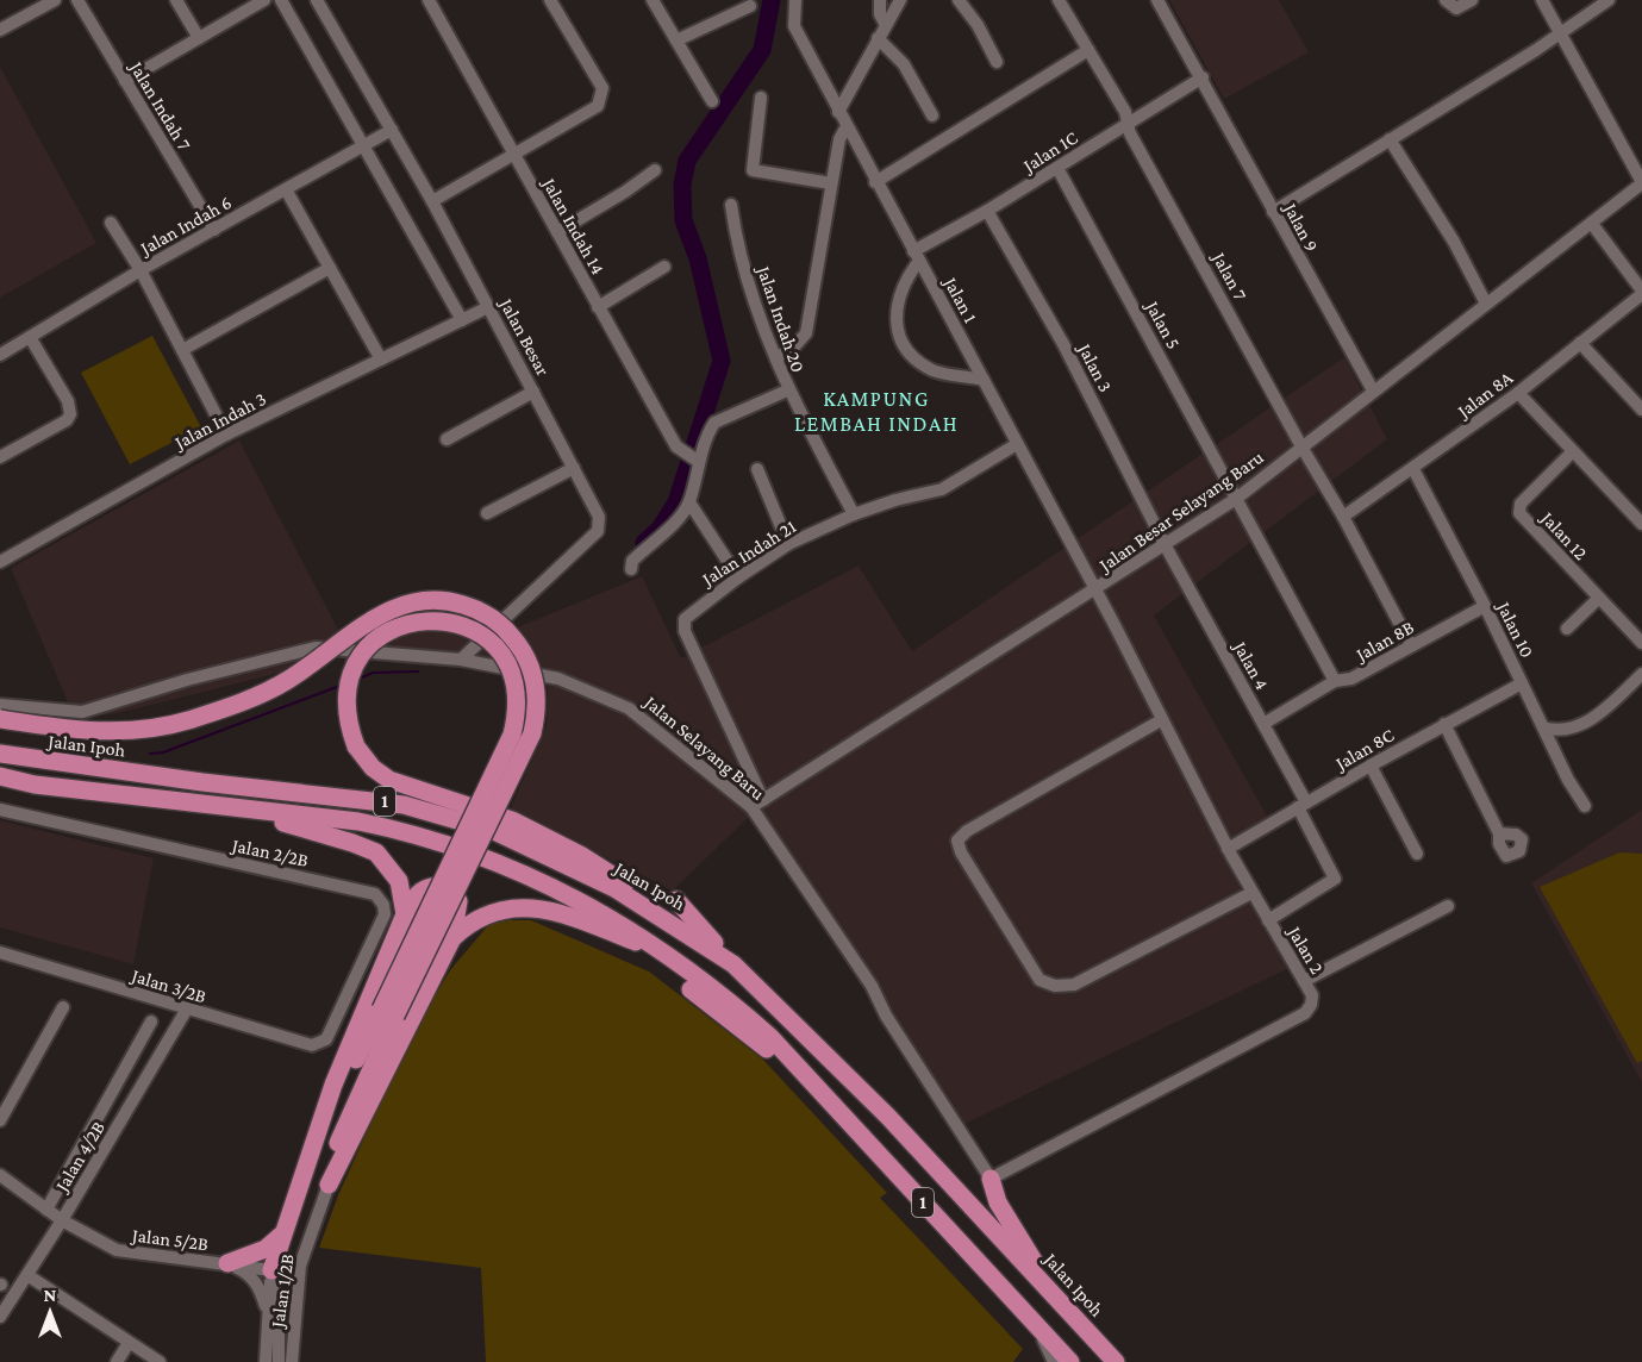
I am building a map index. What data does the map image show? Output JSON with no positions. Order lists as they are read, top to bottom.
{
  "streets": {
    "highway": ["Jalan Ipoh", "1"],
    "street": [
      "Jalan Indah 7",
      "Jalan 1C",
      "Jalan Indah 6",
      "Jalan Indah 14",
      "Jalan 9",
      "Jalan 7",
      "Jalan 1",
      "Jalan Indah 20",
      "Jalan 5",
      "Jalan Besar",
      "Jalan 3",
      "Jalan 8A",
      "Jalan Indah 3",
      "Jalan Besar Selayang Baru",
      "Jalan 12",
      "Jalan Indah 21",
      "Jalan 10",
      "Jalan 8B",
      "Jalan 4",
      "Jalan Selayang Baru",
      "Jalan 8C",
      "Jalan 2/2B",
      "Jalan 2",
      "Jalan 3/2B",
      "Jalan 4/2B",
      "Jalan 5/2B",
      "Jalan 1/2B"
    ]
  },
  "crossings": [
    ["Jalan Indah 7", "Jalan Indah 6"],
    ["Jalan 1C", "Jalan 9"],
    ["Jalan 1C", "Jalan 7"],
    ["Jalan 1C", "Jalan 1"],
    ["Jalan 1C", "Jalan 5"],
    ["Jalan 1C", "Jalan 3"],
    ["Jalan Indah 6", "Jalan Besar"],
    ["Jalan 9", "Jalan Besar Selayang Baru"],
    ["Jalan 7", "Jalan 8A"],
    ["Jalan 7", "Jalan Besar Selayang Baru"],
    ["Jalan 7", "Jalan 8B"],
    ["Jalan 1", "Jalan Besar Selayang Baru"],
    ["Jalan 1", "Jalan Indah 21"],
    ["Jalan 1", "Jalan 2"],
    ["Jalan Indah 20", "Jalan Indah 21"],
    ["Jalan 5", "Jalan Besar Selayang Baru"],
    ["Jalan 5", "Jalan 8B"],
    ["Jalan Besar", "Jalan Indah 3"],
    ["Jalan Besar", "Jalan Selayang Baru"],
    ["Jalan 3", "Jalan Besar Selayang Baru"],
    ["Jalan 3", "Jalan 4"],
    ["Jalan 8A", "Jalan 10"],
    ["Jalan Besar Selayang Baru", "Jalan Indah 21"],
    ["Jalan Besar Selayang Baru", "Jalan 4"],
    ["Jalan Besar Selayang Baru", "Jalan Selayang Baru"],
    ["Jalan Besar Selayang Baru", "Jalan 2"],
    ["Jalan Indah 21", "Jalan Selayang Baru"],
    ["Jalan 10", "Jalan 8B"],
    ["Jalan 10", "Jalan 8C"],
    ["Jalan 8B", "Jalan 4"],
    ["Jalan 4", "Jalan 8C"],
    ["Jalan 4", "Jalan 2"],
    ["Jalan Selayang Baru", "Jalan 2"],
    ["Jalan 8C", "Jalan 2"],
    ["Jalan 2/2B", "Jalan 3/2B"],
    ["Jalan 3/2B", "Jalan 4/2B"],
    ["Jalan 4/2B", "Jalan 5/2B"],
    ["Jalan 5/2B", "Jalan 1/2B"]
  ],
  "districts": ["KAMPUNG LEMBAH INDAH"],
  "north": "top"
}
